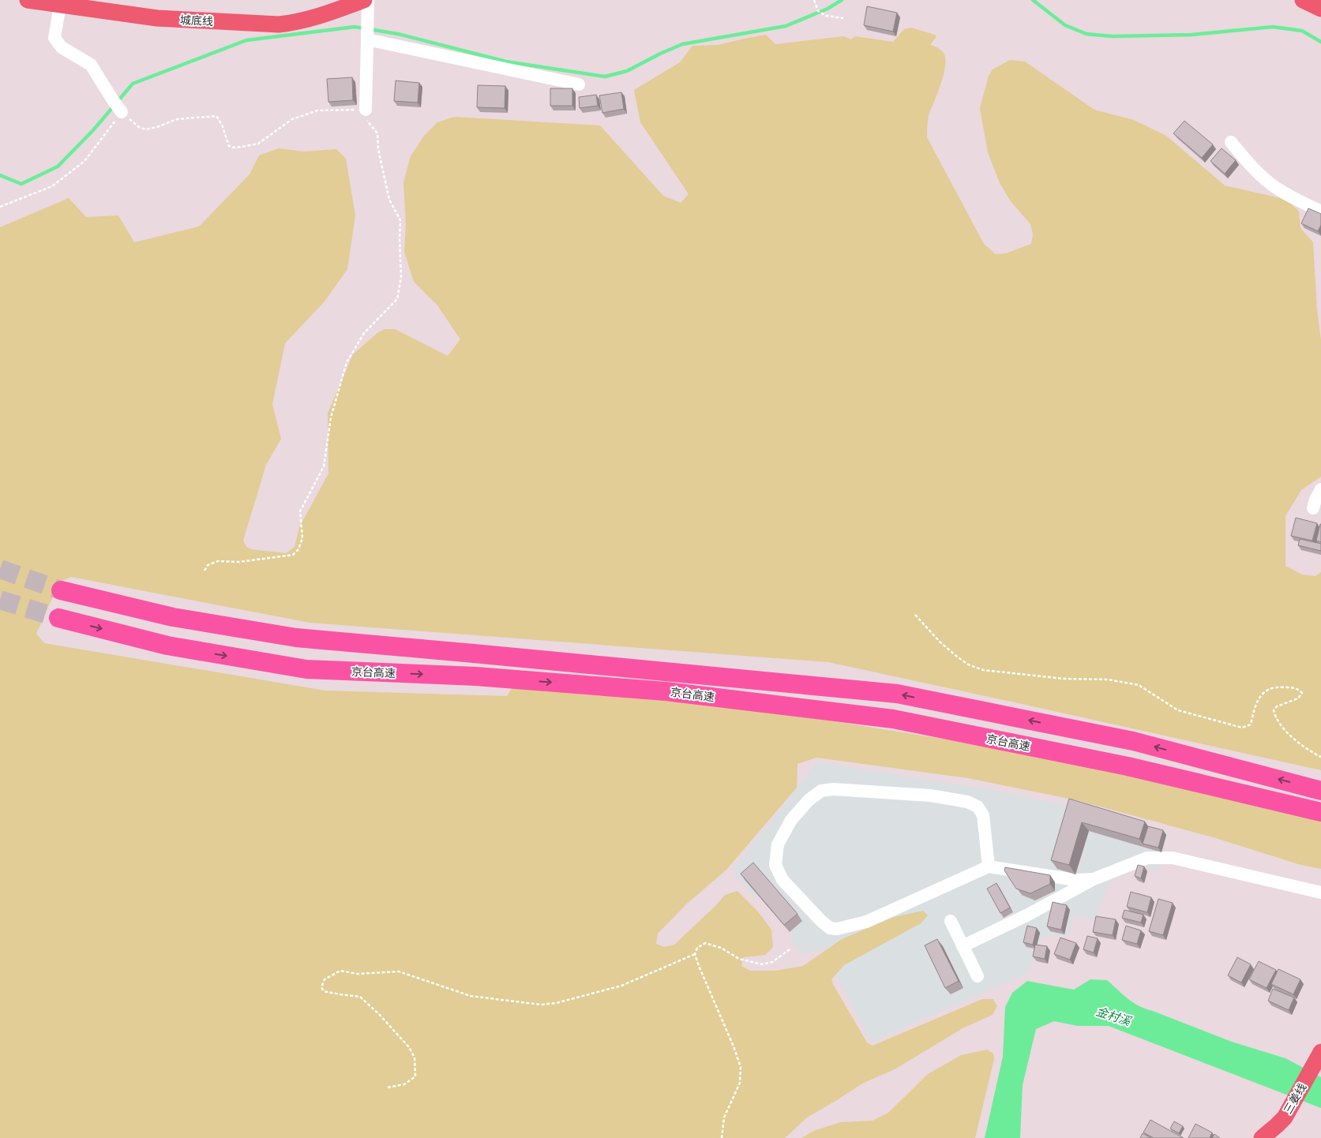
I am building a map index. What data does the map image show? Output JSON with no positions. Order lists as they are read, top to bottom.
{
  "streets": {
    "highway": ["京台高速"],
    "main road": ["城底线", "三姜线"]
  },
  "water": ["金村溪"]
}
